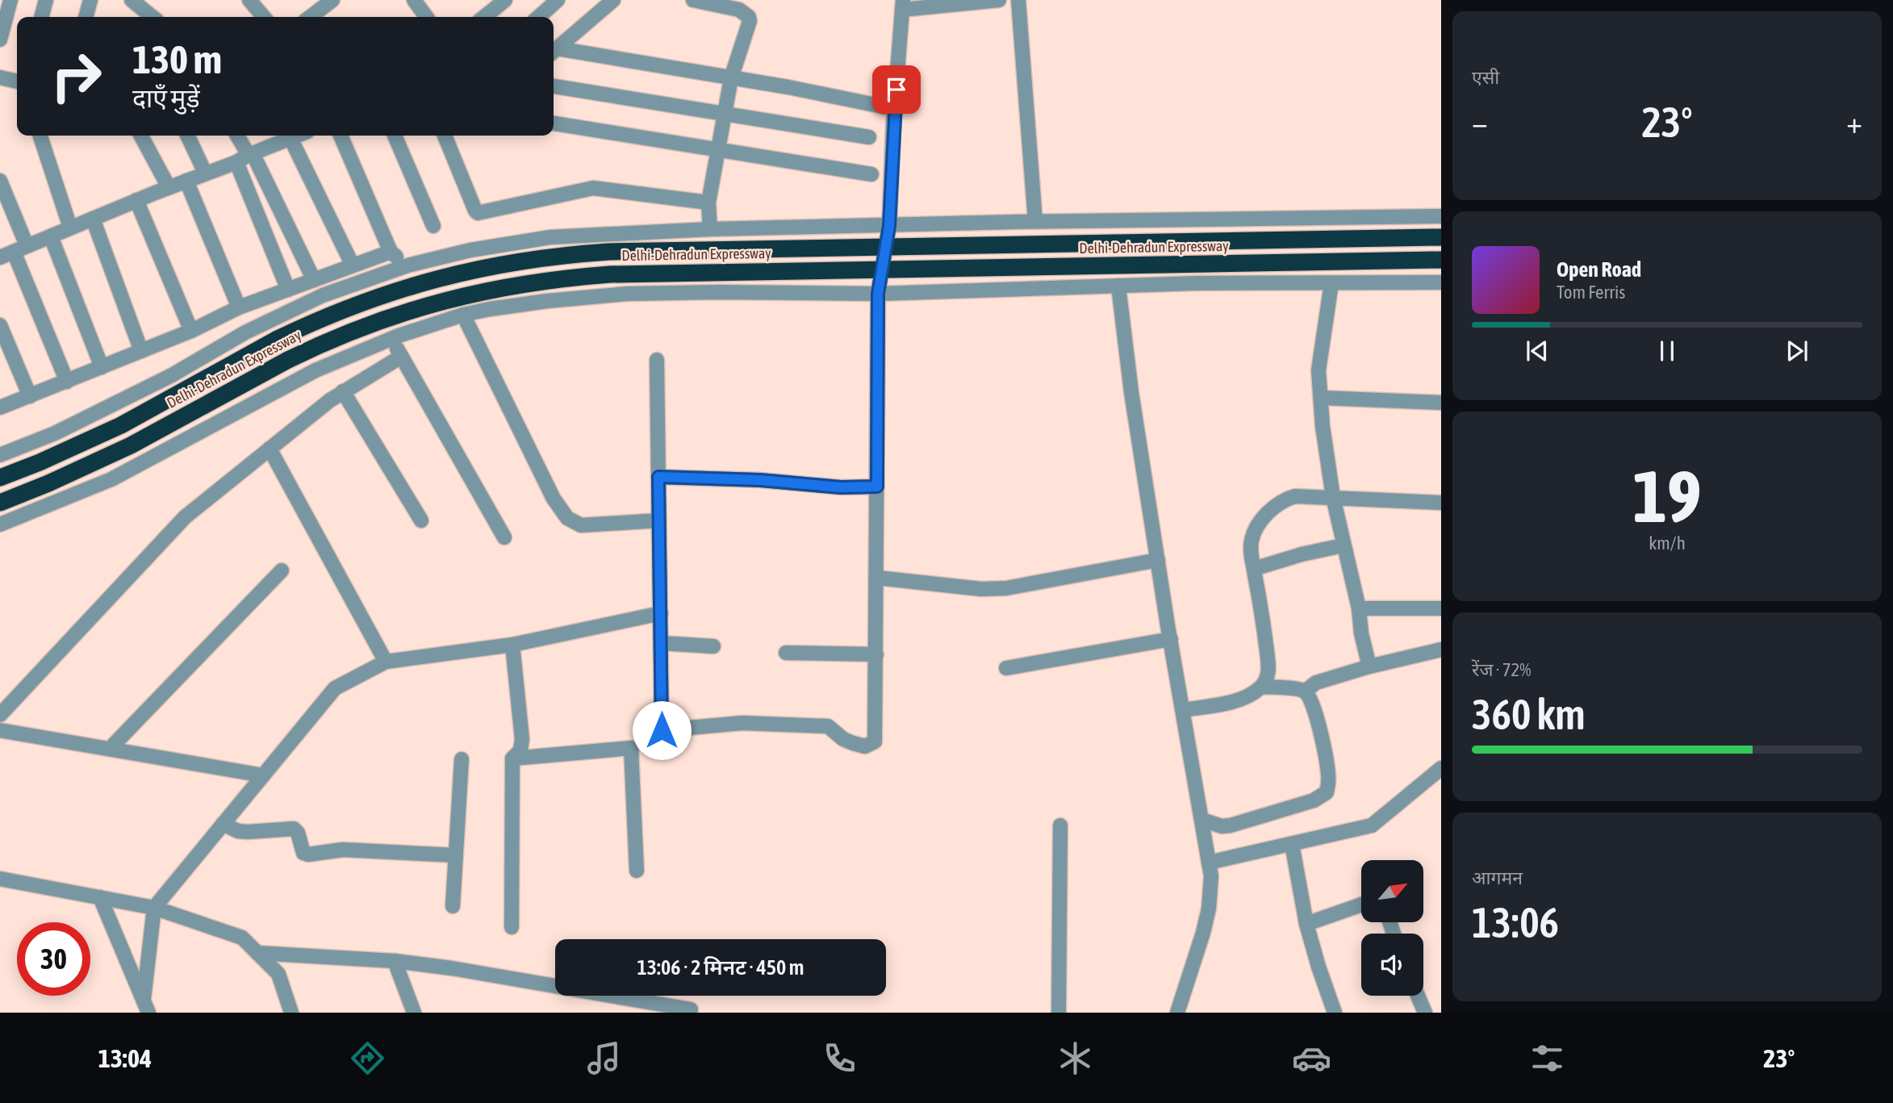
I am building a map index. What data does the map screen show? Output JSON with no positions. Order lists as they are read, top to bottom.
{
  "streets": {
    "highway": ["Delhi-Dehradun Expressway"]
  },
  "north": "top right",
  "page": {
    "tile": [
      "एसी",
      ["19", "km/h"],
      ["रेंज · 72%", "360 km"],
      ["आगमन", "13:06"]
    ],
    "turn": ["130 m", "दाएँ मुड़ें"],
    "heat": ["−", "23°", "+"],
    "song": ["Open Road", "Tom Ferris"],
    "limit": "30",
    "trip": "13:06 · 2 मिनट · 450 m",
    "tabs": ["13:04", "23°"]
  }
}
